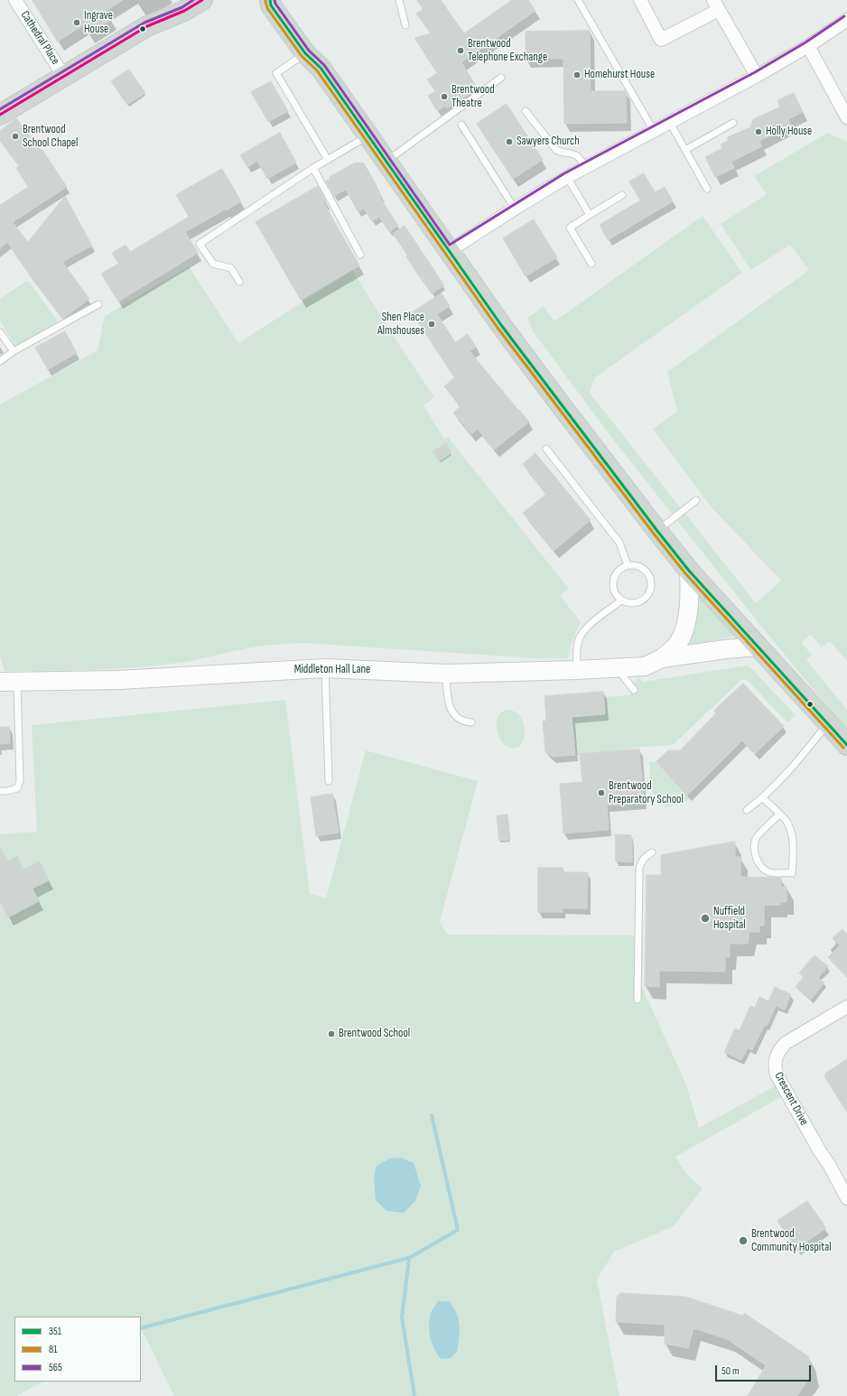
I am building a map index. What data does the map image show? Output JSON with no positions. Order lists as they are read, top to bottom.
{
  "streets": {
    "street": ["Cathedral Place", "Middleton Hall Lane", "Crescent Drive"]
  },
  "places": [
    "Ingrave House",
    "Brentwood Telephone Exchange",
    "Homehurst House",
    "Brentwood Theatre",
    "Holly House",
    "Brentwood School Chapel",
    "Sawyers Church",
    "Shen Place Almshouses",
    "Brentwood Preparatory School",
    "Nuffield Hospital",
    "Brentwood School",
    "Brentwood Community Hospital"
  ],
  "lines": ["transit line 351", "transit line 565", "transit line 81"],
  "legend": ["351", "81", "565"],
  "scale_bar": "50 m"
}
